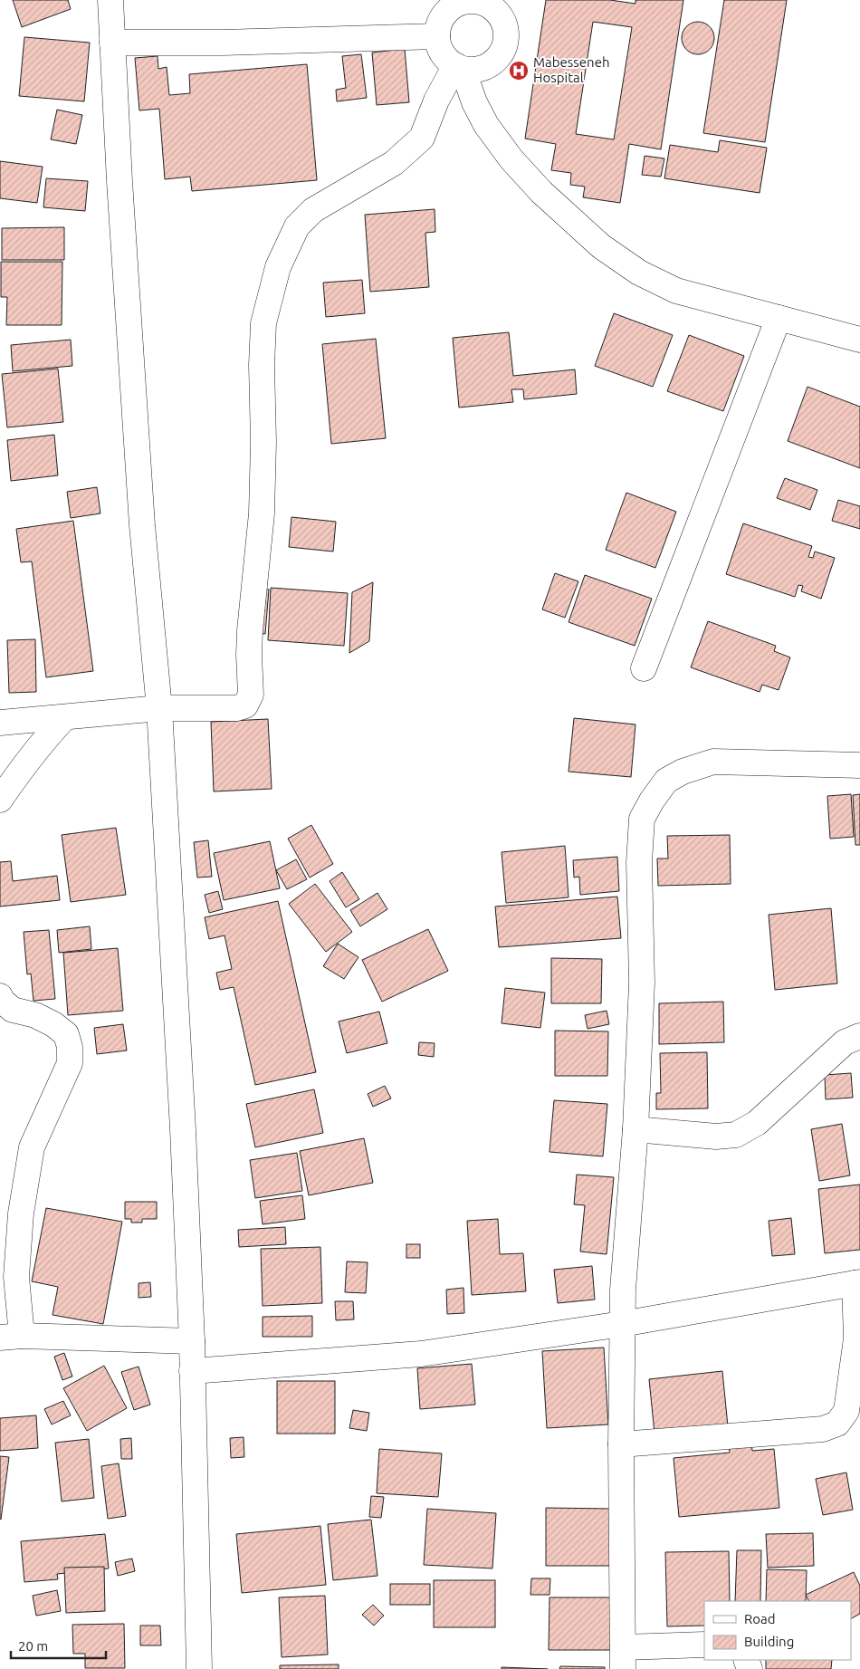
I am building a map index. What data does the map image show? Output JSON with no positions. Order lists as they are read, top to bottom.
{
  "places": {
    "hospital": ["Mabesseneh Hospital"]
  },
  "legend": ["Road", "Building"],
  "scale_bar": "20 m"
}
